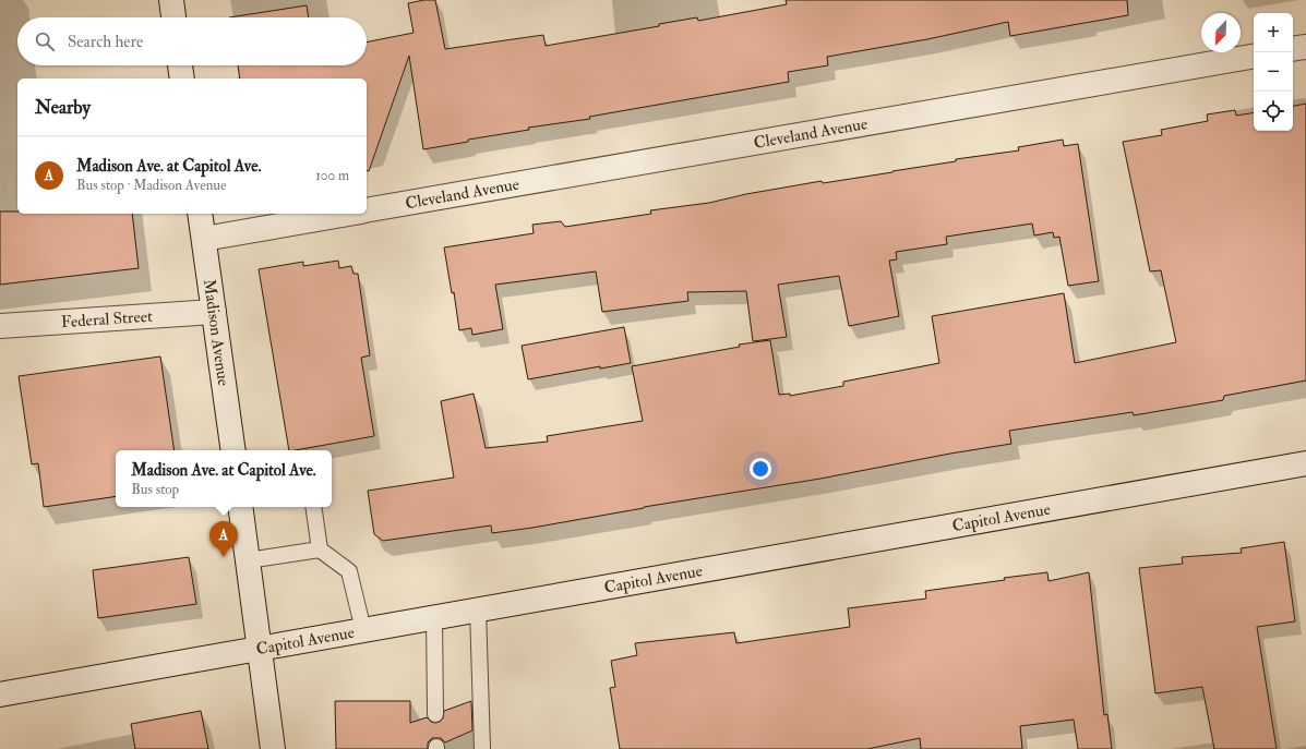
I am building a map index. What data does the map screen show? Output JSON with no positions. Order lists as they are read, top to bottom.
{
  "streets": {
    "main road": [
      "Cleveland Avenue",
      "Federal Street",
      "Madison Avenue",
      "Capitol Avenue"
    ]
  },
  "crossings": [
    ["Federal Street", "Madison Avenue"]
  ],
  "north": "bottom left",
  "page": {
    "map_buttons": ["+", "−"],
    "search": "Search here",
    "heading": "Nearby",
    "list": [
      {
        "mark": "A",
        "name": "Madison Ave. at Capitol Ave.",
        "note": "Bus stop · Madison Avenue",
        "value": "100 m"
      }
    ],
    "popup": ["Madison Ave. at Capitol Ave.", "Bus stop"],
    "pins": "A"
  }
}
